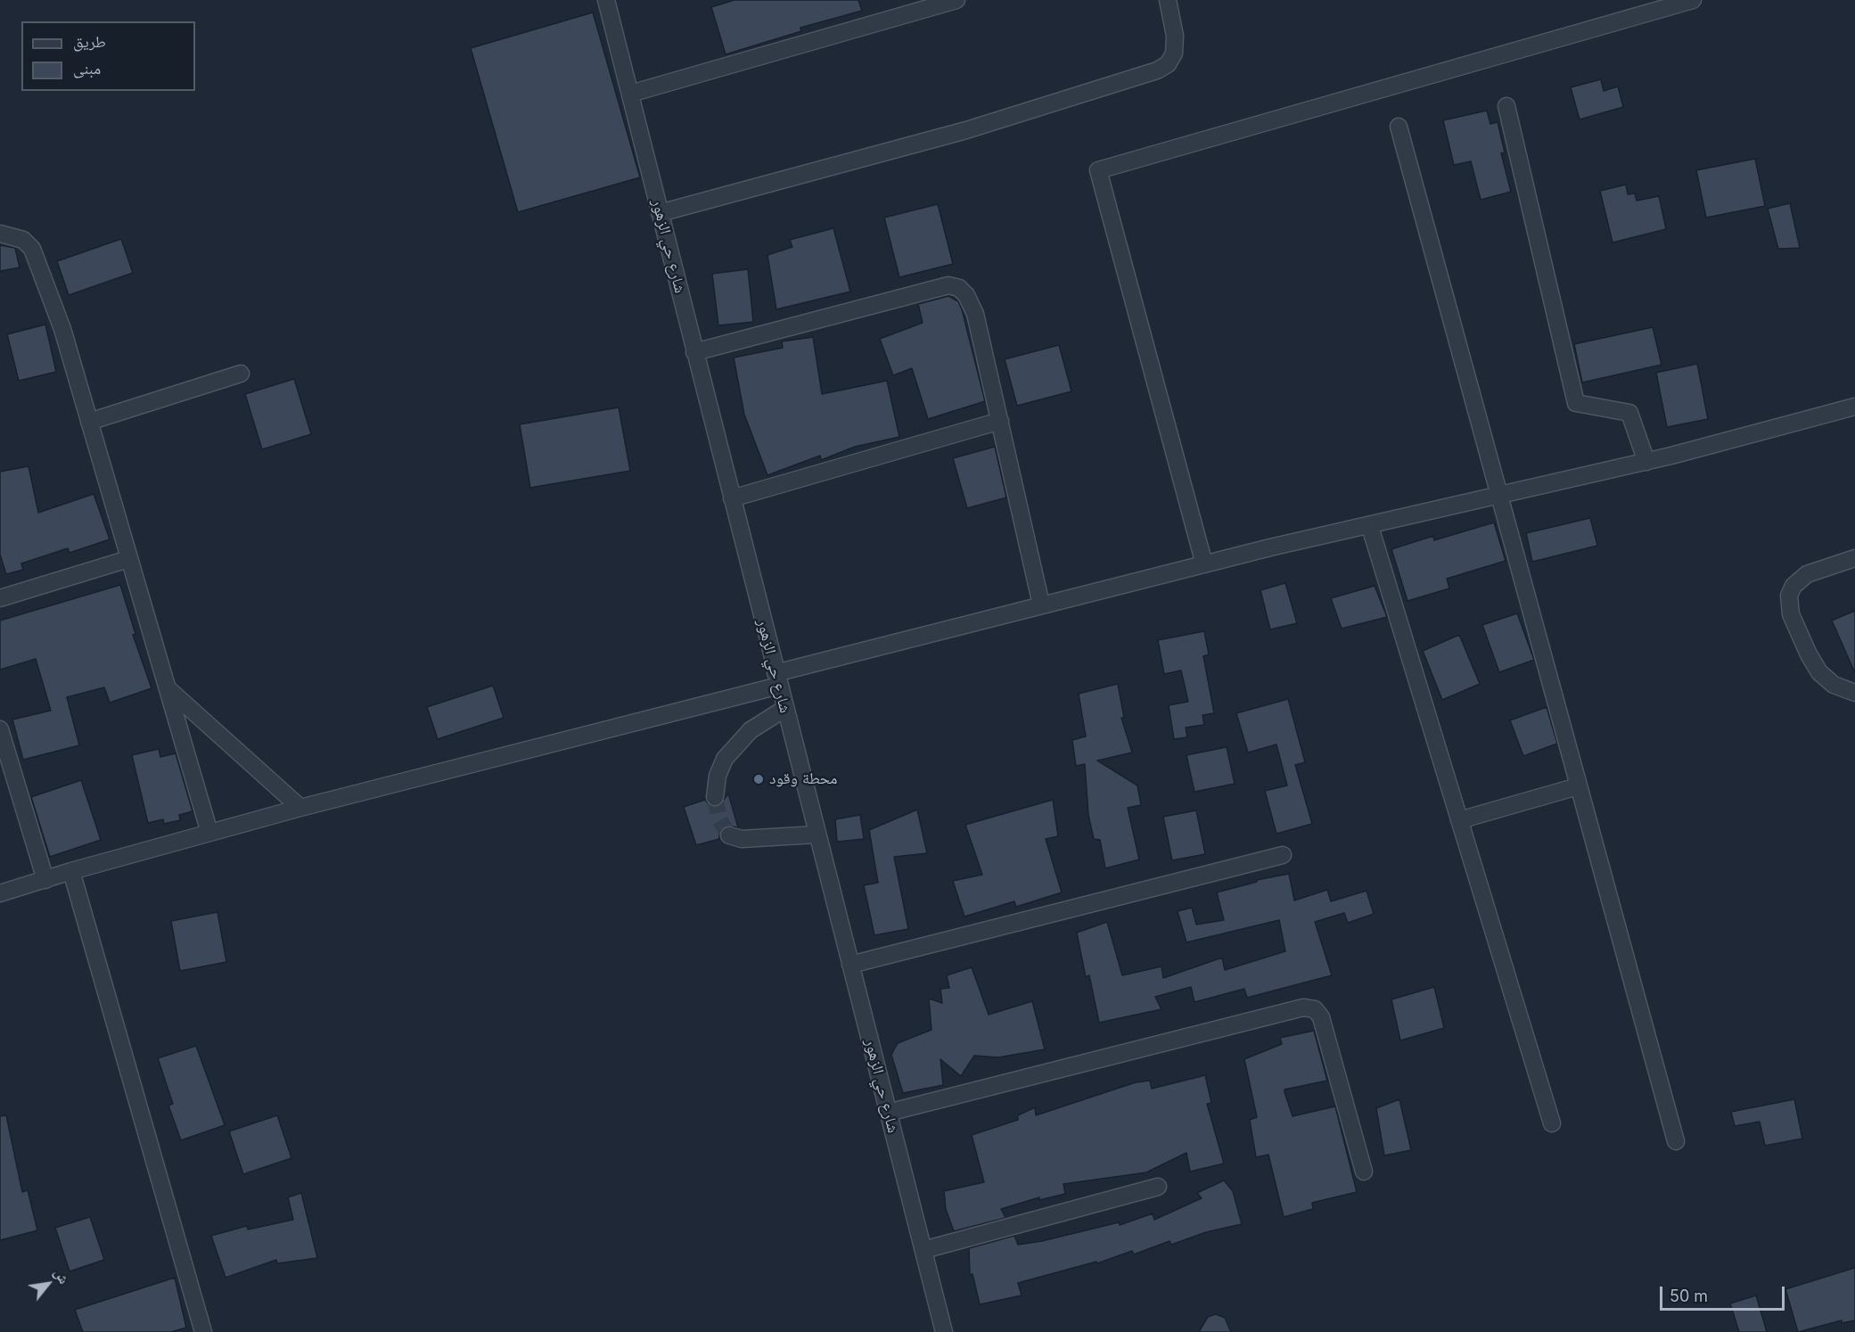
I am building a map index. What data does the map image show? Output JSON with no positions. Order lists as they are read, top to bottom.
{
  "streets": {
    "street": ["شارع حي الزهور"]
  },
  "places": ["محطة وقود"],
  "legend": ["طريق", "مبنى"],
  "scale_bar": "50 m",
  "north": "top right"
}
